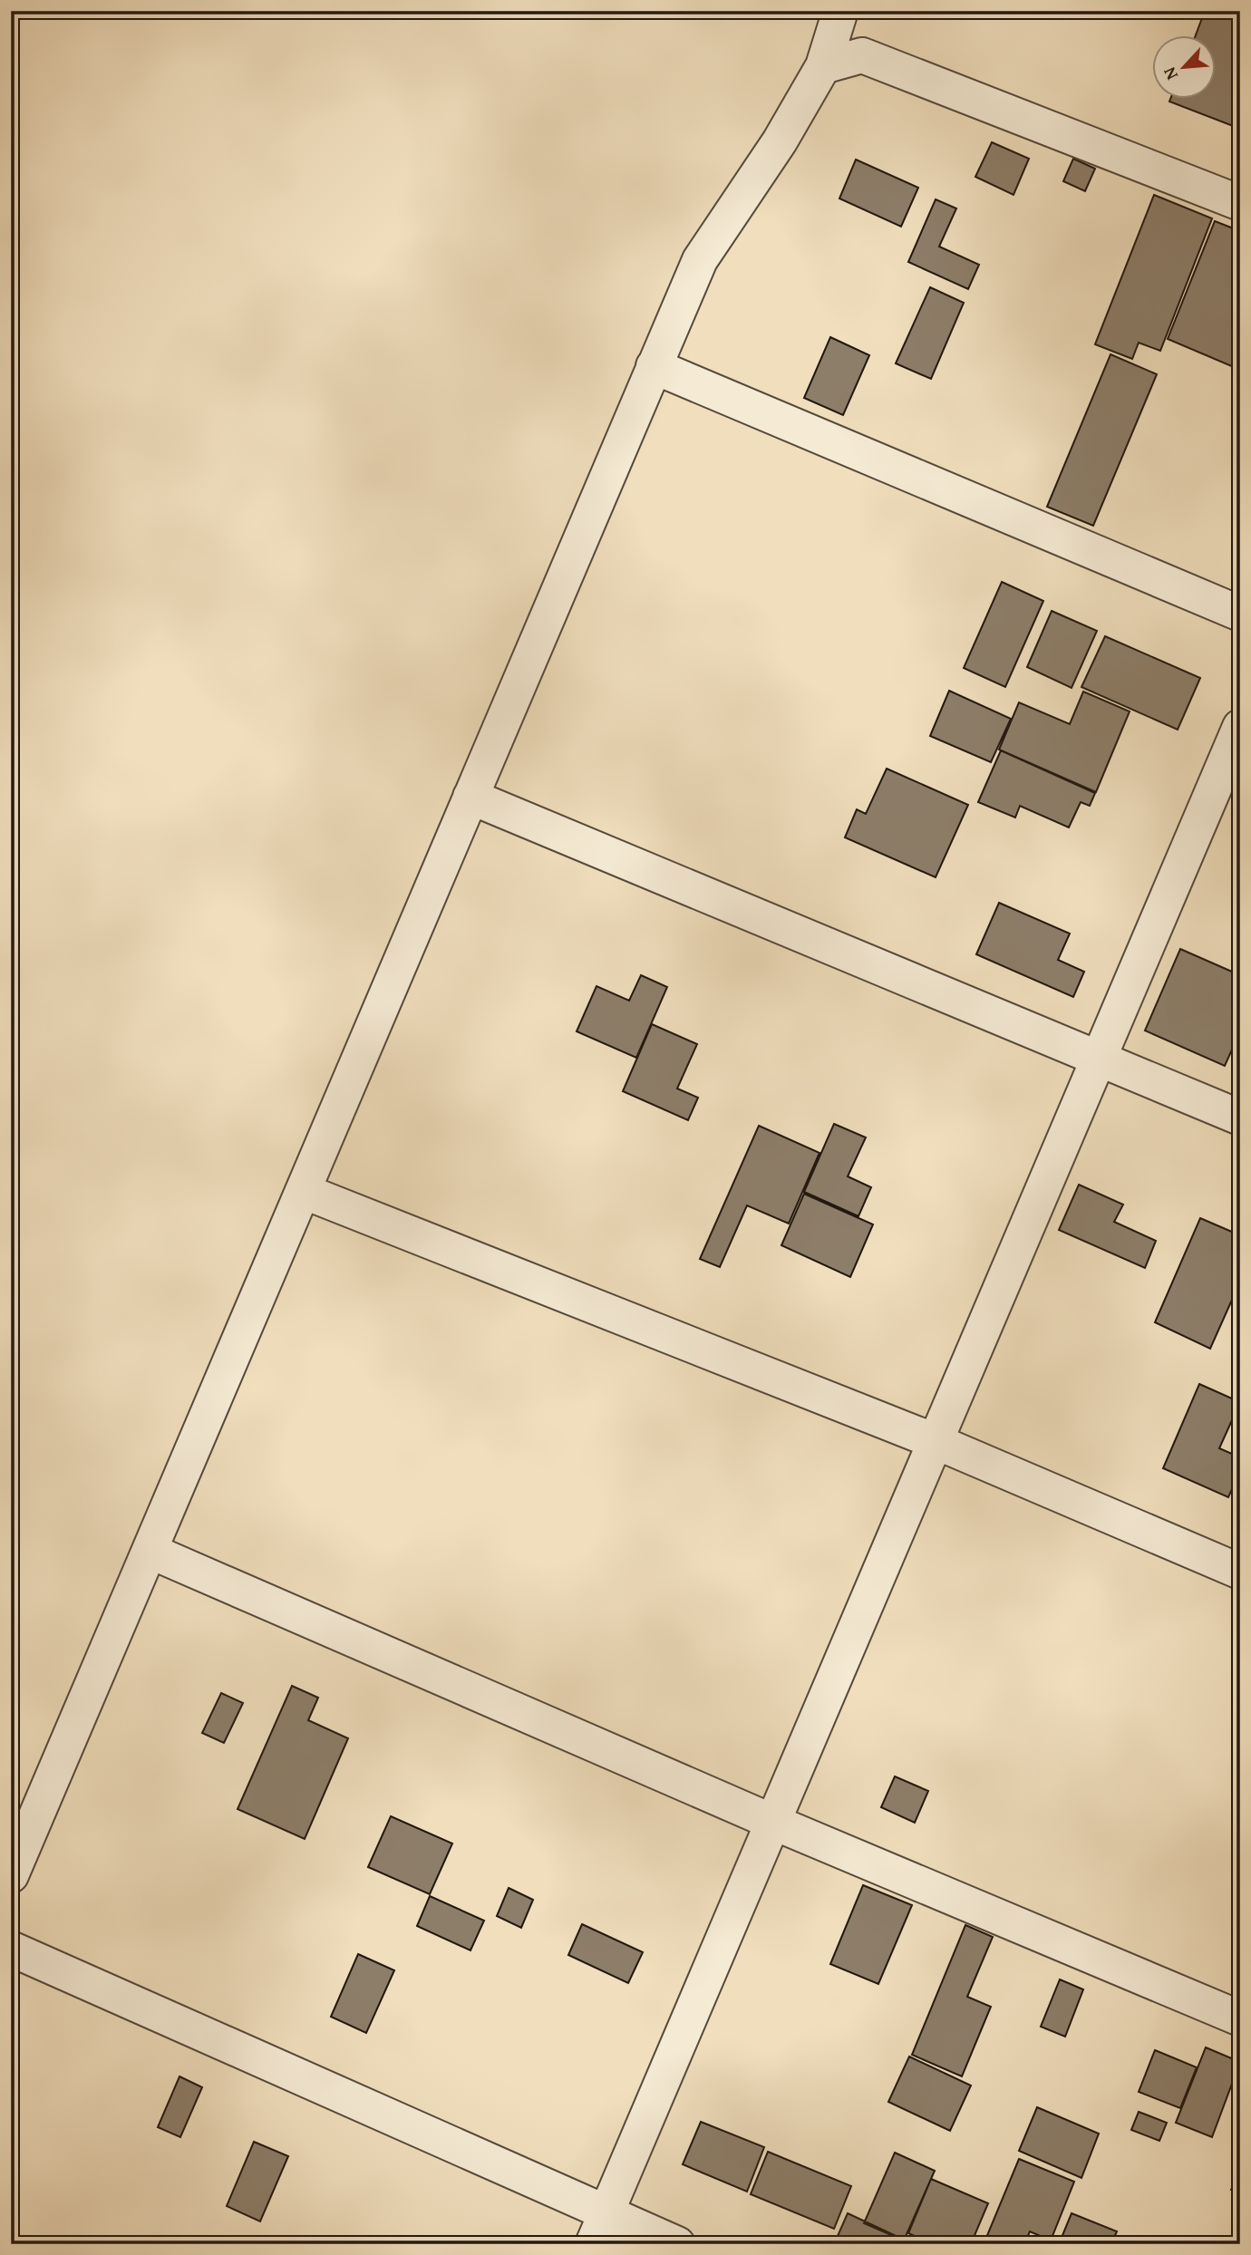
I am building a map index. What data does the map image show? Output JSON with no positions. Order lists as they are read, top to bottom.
{
  "north": "bottom left"
}
